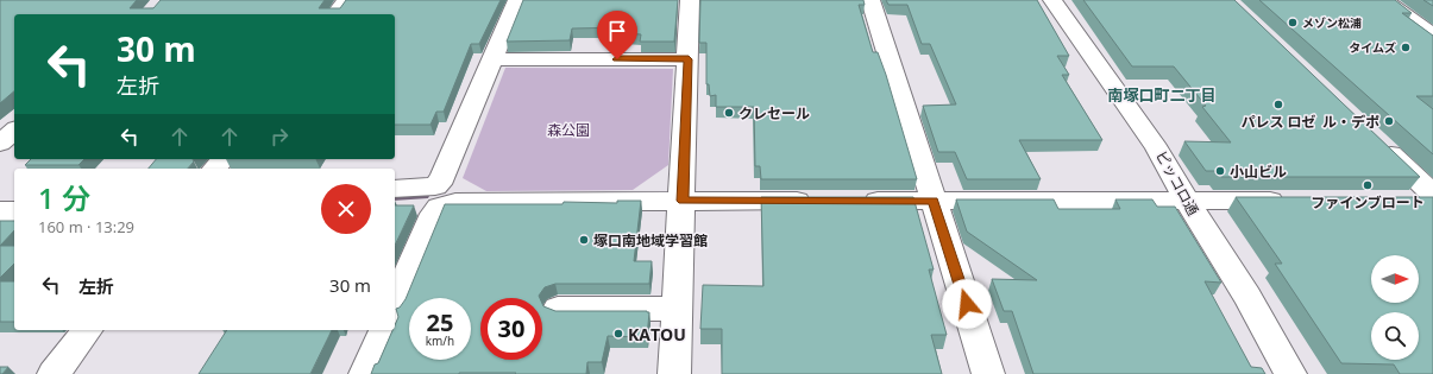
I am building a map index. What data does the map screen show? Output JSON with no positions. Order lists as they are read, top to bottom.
{
  "streets": {
    "street": ["ピッコロ通"]
  },
  "districts": ["南塚口町二丁目"],
  "parks": ["森公園"],
  "places": [
    "メゾン松浦",
    "タイムズ",
    "パレス ロゼ",
    "クレセール",
    "ル・デポ",
    "小山ビル",
    "ファインブロート",
    "塚口南地域学習館",
    "KATOU"
  ],
  "north": "right",
  "page": {
    "turn": ["30 m", "左折"],
    "heading": ["1 分", "160 m · 13:29"],
    "list": [
      {
        "name": "左折",
        "value": "30 m"
      }
    ],
    "speed": "25 km/h",
    "limit": "30"
  }
}
